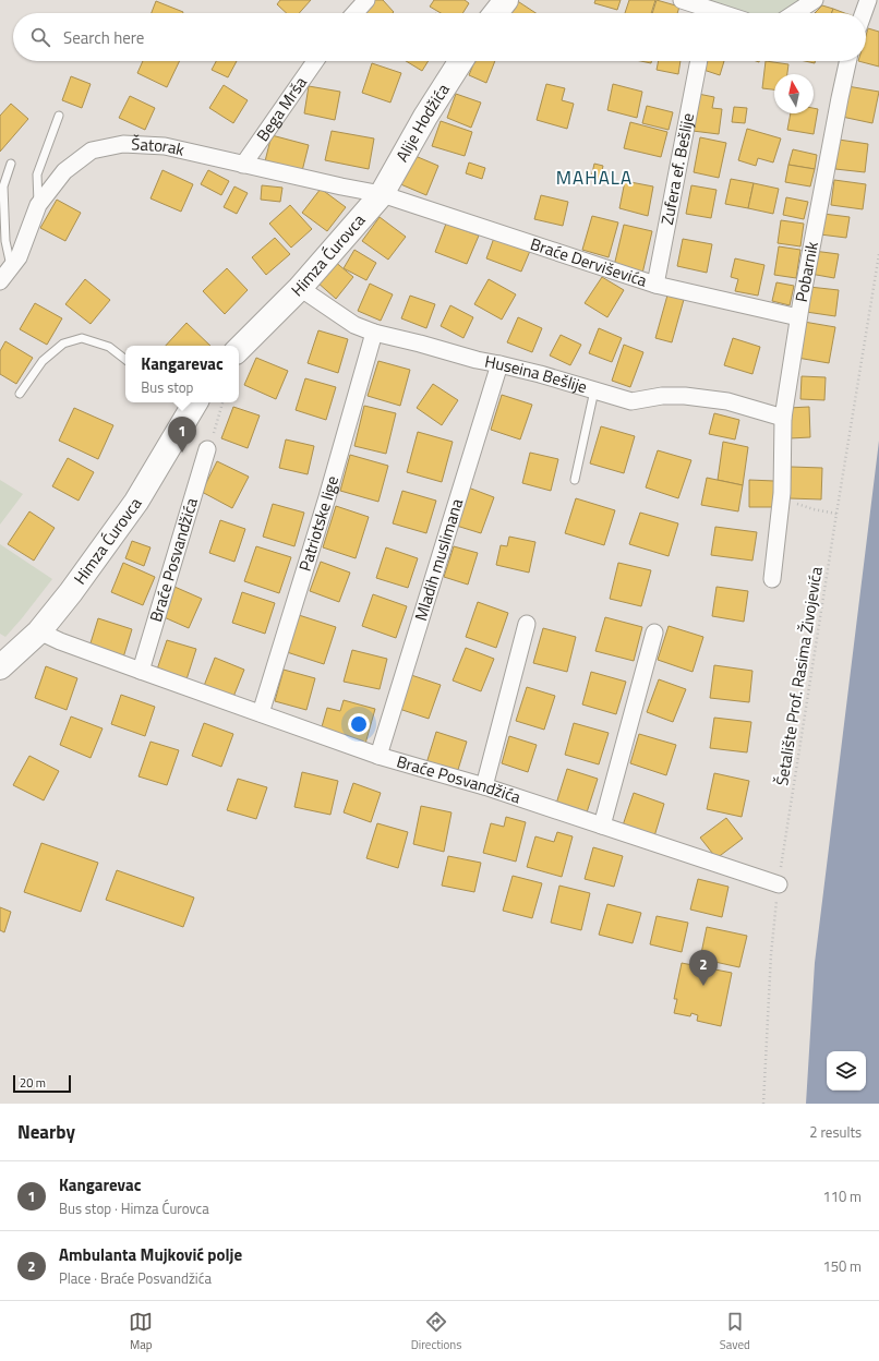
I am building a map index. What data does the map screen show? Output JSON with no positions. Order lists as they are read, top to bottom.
{
  "streets": {
    "main road": ["Alije Hodžića", "Himza Ćurovca"],
    "street": [
      "Bega Mrša",
      "Šatorak",
      "Zufera ef. Bešlije",
      "Braće Derviševića",
      "Pobarnik",
      "Huseina Bešlije",
      "Patriotske lige",
      "Mladih muslimana",
      "Braće Posvandžića"
    ],
    "path": ["Šetalište Prof. Rasima Živojevića"]
  },
  "crossings": [
    ["Bega Mrša", "Šatorak"],
    ["Alije Hodžića", "Šatorak"],
    ["Alije Hodžića", "Himza Ćurovca"],
    ["Alije Hodžića", "Braće Derviševića"],
    ["Šatorak", "Himza Ćurovca"],
    ["Šatorak", "Braće Derviševića"],
    ["Zufera ef. Bešlije", "Braće Derviševića"],
    ["Himza Ćurovca", "Braće Derviševića"],
    ["Himza Ćurovca", "Huseina Bešlije"],
    ["Himza Ćurovca", "Braće Posvandžića"],
    ["Braće Derviševića", "Pobarnik"],
    ["Pobarnik", "Huseina Bešlije"],
    ["Huseina Bešlije", "Patriotske lige"],
    ["Huseina Bešlije", "Mladih muslimana"],
    ["Patriotske lige", "Braće Posvandžića"],
    ["Mladih muslimana", "Braće Posvandžića"],
    ["Braće Posvandžića", "Šetalište Prof. Rasima Živojevića"]
  ],
  "districts": ["MAHALA"],
  "scale_bar": "20 m",
  "north": "top",
  "page": {
    "search": "Search here",
    "popup": ["Kangarevac", "Bus stop"],
    "pins": ["1", "2"],
    "scale": "20 m",
    "heading": ["Nearby", "2 results"],
    "list": [
      {
        "mark": "1",
        "name": "Kangarevac",
        "note": "Bus stop · Himza Ćurovca",
        "value": "110 m"
      },
      {
        "mark": "2",
        "name": "Ambulanta Mujković polje",
        "note": "Place · Braće Posvandžića",
        "value": "150 m"
      }
    ],
    "nav": ["Map", "Directions", "Saved"]
  }
}
